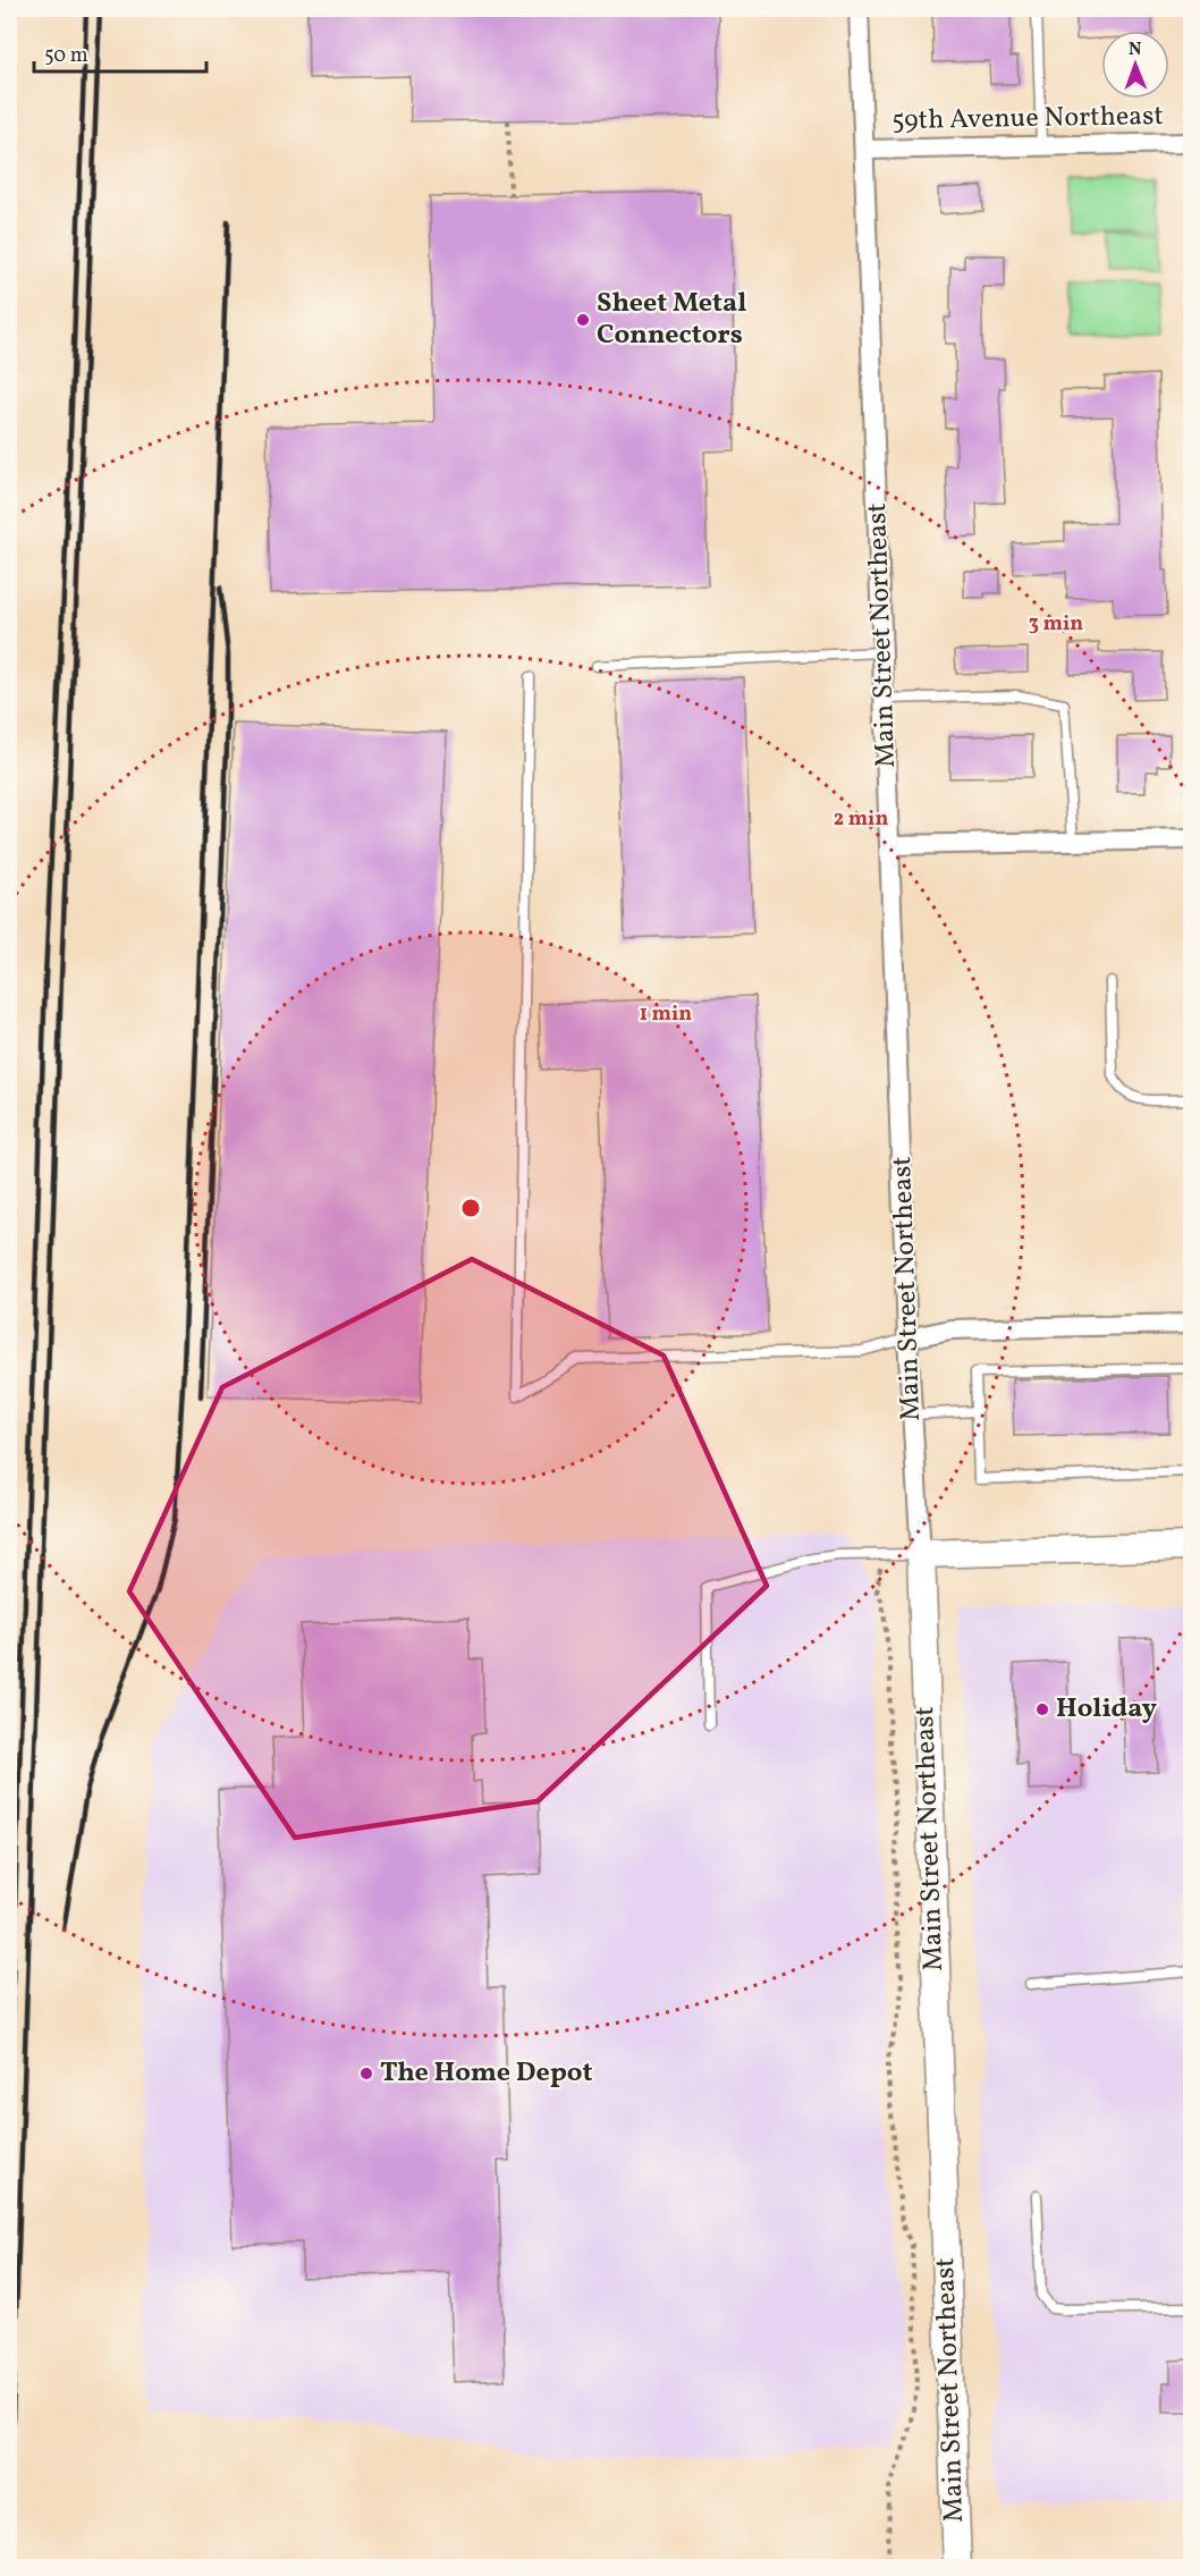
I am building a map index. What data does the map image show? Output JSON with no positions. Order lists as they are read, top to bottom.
{
  "streets": {
    "street": ["59th Avenue Northeast", "Main Street Northeast"]
  },
  "crossings": [
    ["59th Avenue Northeast", "Main Street Northeast"]
  ],
  "places": ["Sheet Metal Connectors", "Holiday", "The Home Depot"],
  "scale_bar": "50 m",
  "north": "top",
  "rings": ["3 min", "2 min", "1 min"]
}
